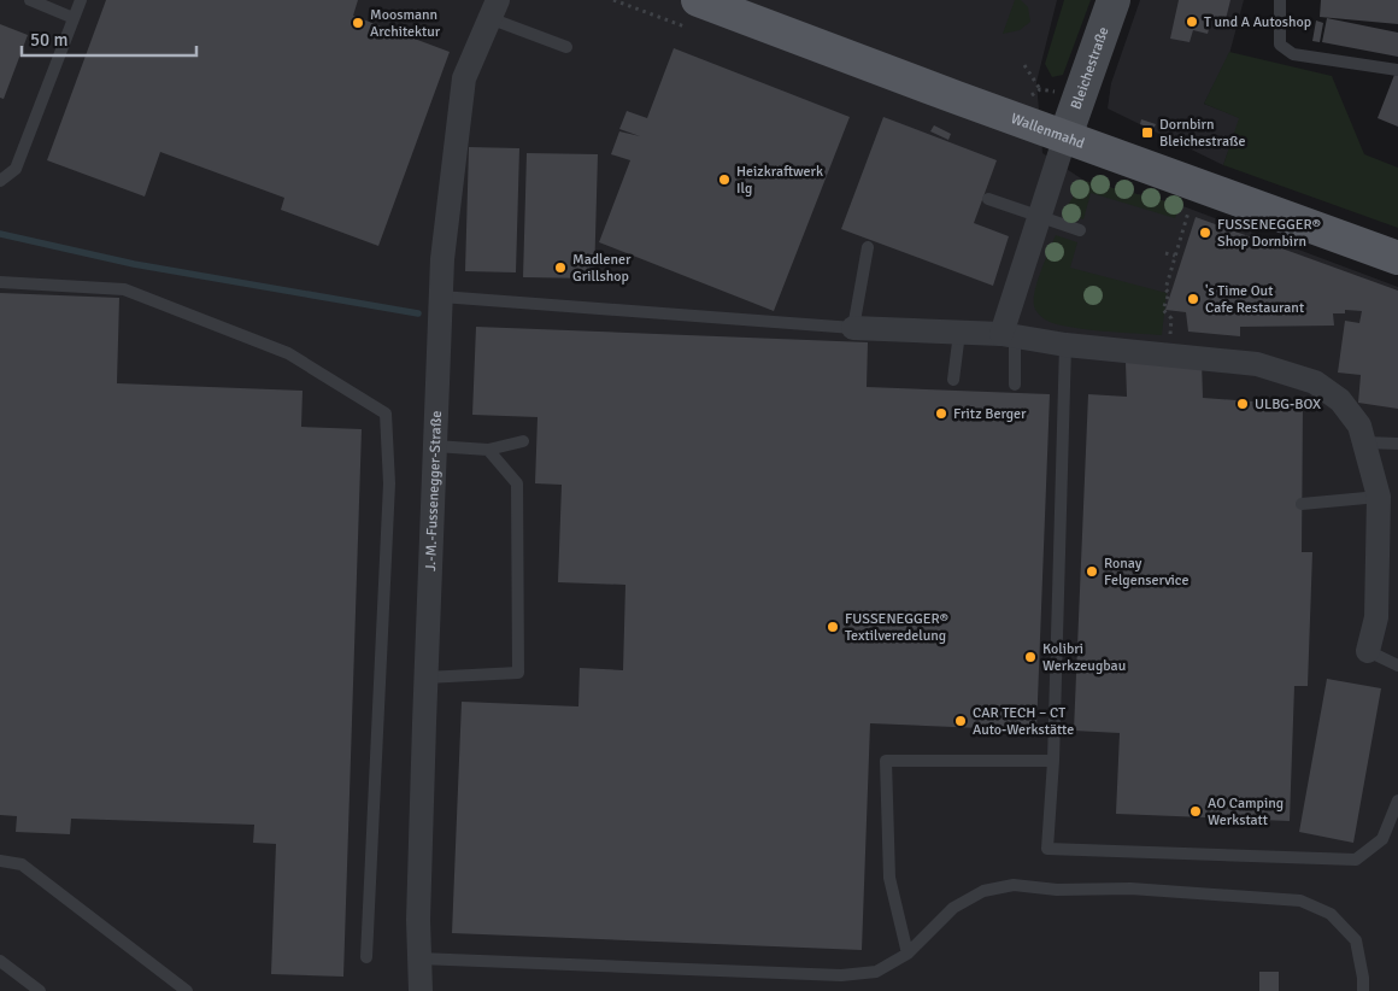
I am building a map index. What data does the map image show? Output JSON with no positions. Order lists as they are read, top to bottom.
{
  "streets": {
    "main road": ["Bleichestraße", "Wallenmahd"],
    "street": ["J.-M.-Fussenegger-Straße"]
  },
  "crossings": [
    ["Bleichestraße", "Wallenmahd"]
  ],
  "places": {
    "other": [
      "T und A Autoshop",
      "Moosmann Architektur",
      "Heizkraftwerk Ilg",
      "FUSSENEGGER® Shop Dornbirn",
      "Madlener Grillshop",
      "'s Time Out Cafe Restaurant",
      "ULBG-BOX",
      "Fritz Berger",
      "Ronay Felgenservice",
      "FUSSENEGGER® Textilveredelung",
      "Kolibri Werkzeugbau",
      "CAR TECH – CT Auto-Werkstätte",
      "AO Camping Werkstatt"
    ],
    "transit": ["Dornbirn Bleichestraße"]
  },
  "scale_bar": "50 m"
}
